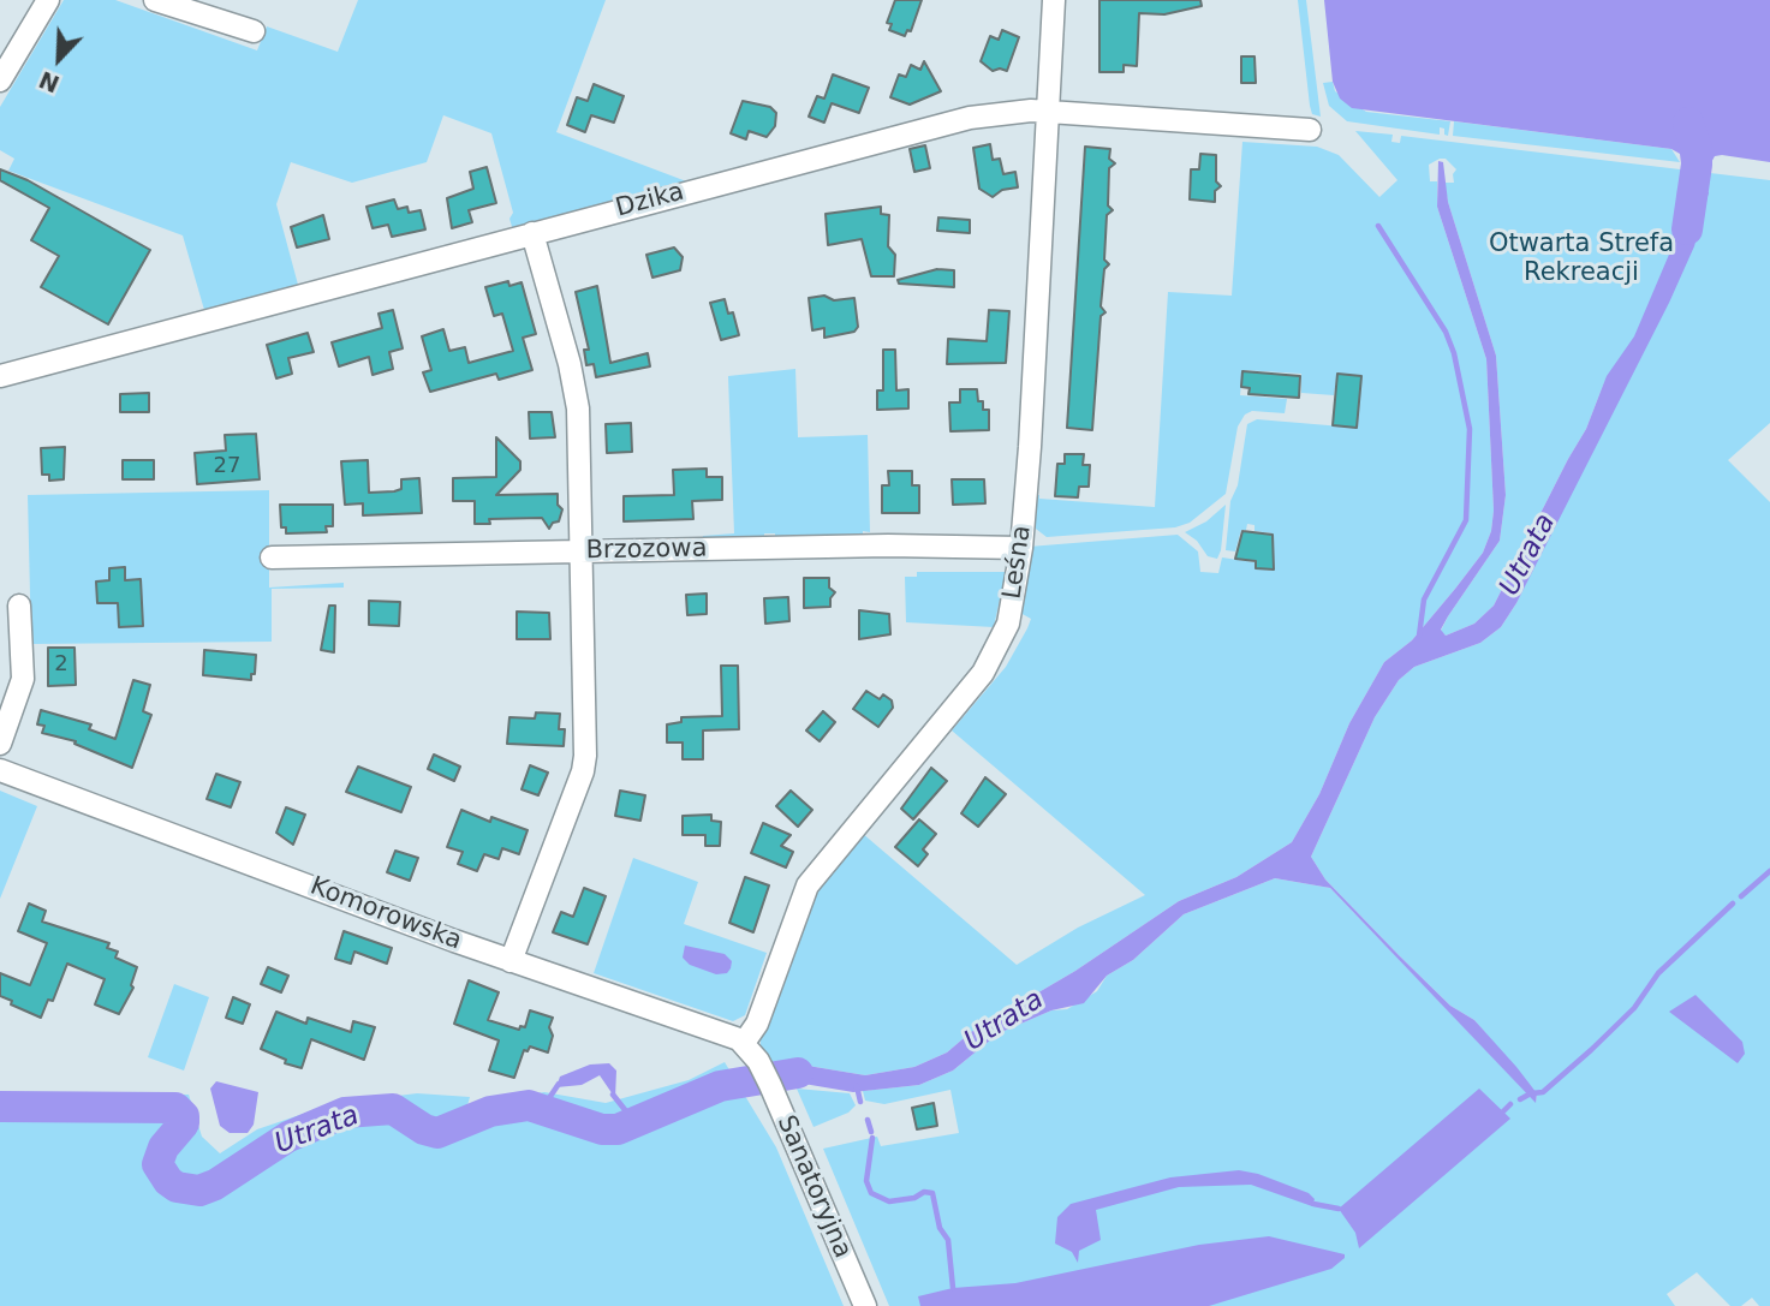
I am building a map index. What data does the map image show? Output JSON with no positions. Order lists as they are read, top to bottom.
{
  "streets": {
    "street": [
      "Dzika",
      "Brzozowa",
      "Leśna",
      "Komorowska",
      "Sanatoryjna"
    ]
  },
  "crossings": [
    ["Dzika", "Leśna"],
    ["Brzozowa", "Leśna"],
    ["Leśna", "Komorowska"],
    ["Komorowska", "Sanatoryjna"]
  ],
  "water": ["Utrata"],
  "parks": ["Otwarta Strefa Rekreacji"],
  "house_numbers": ["27", "2"],
  "north": "bottom left"
}
